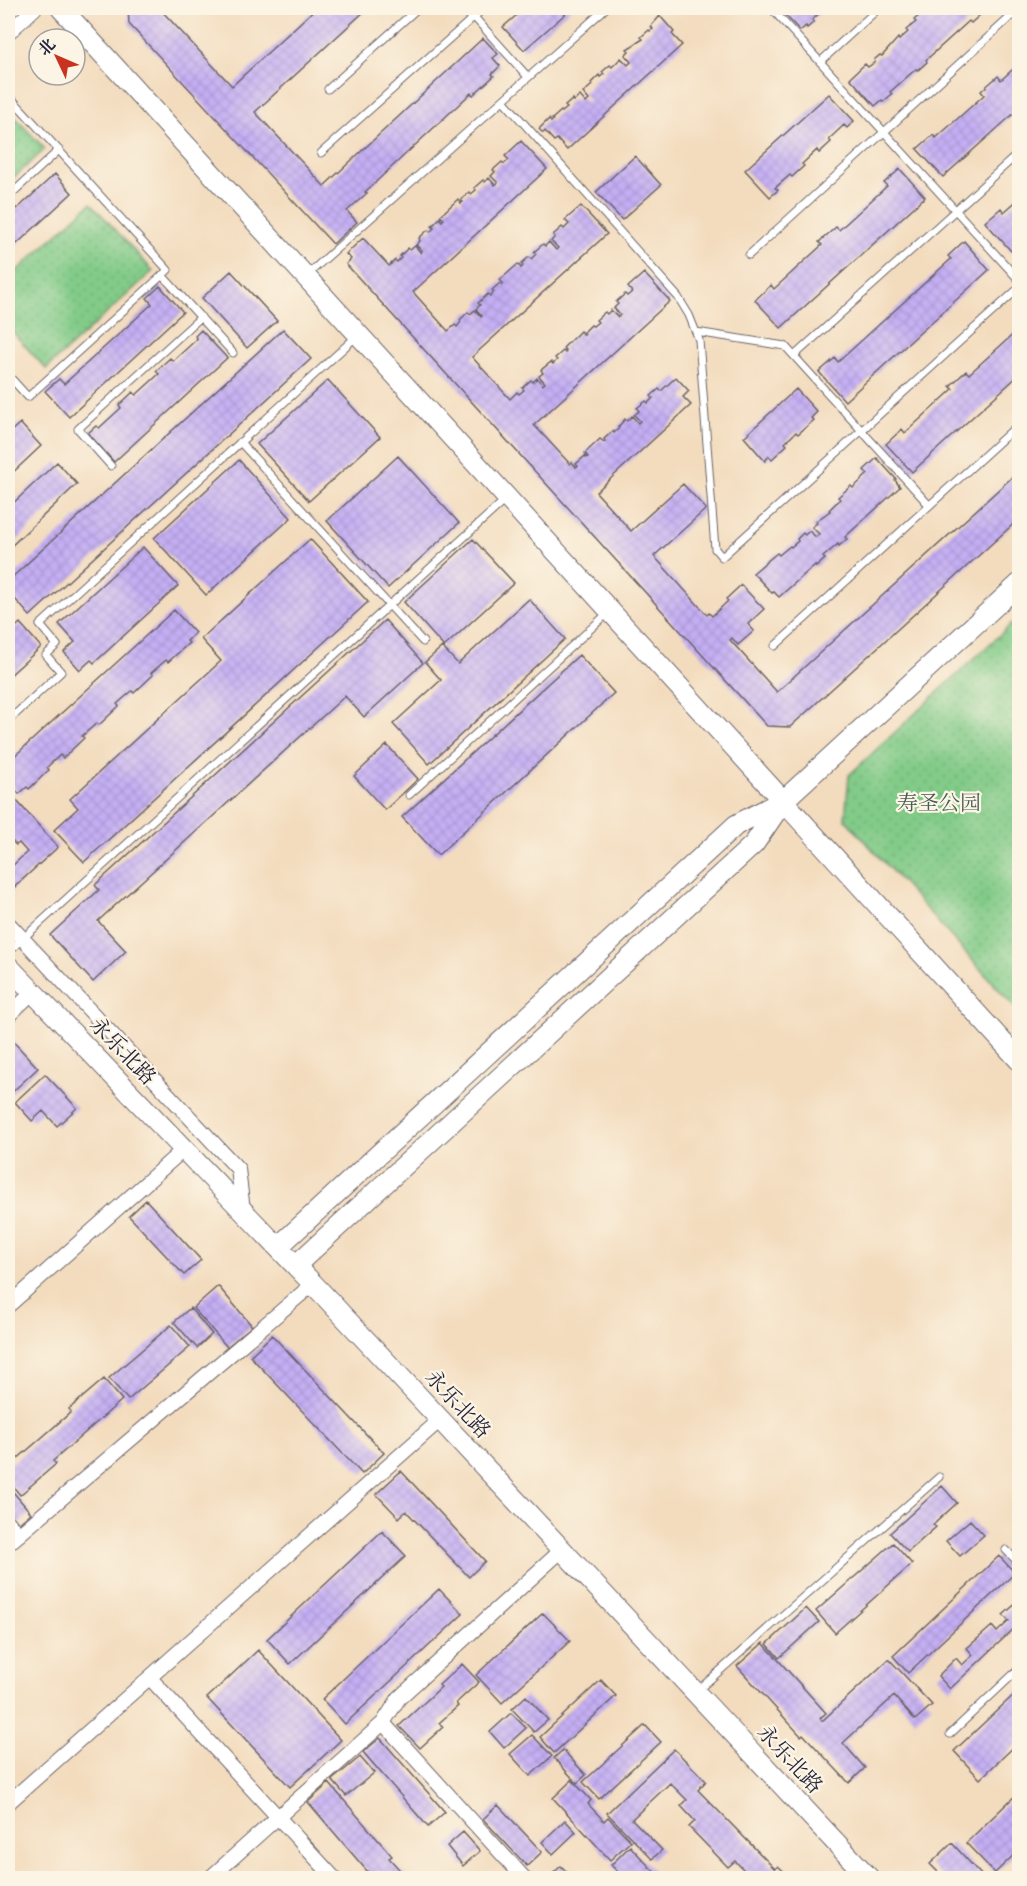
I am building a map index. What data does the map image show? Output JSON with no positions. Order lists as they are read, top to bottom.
{
  "streets": {
    "street": ["永乐北路"]
  },
  "parks": ["寿圣公园"],
  "north": "top left"
}
